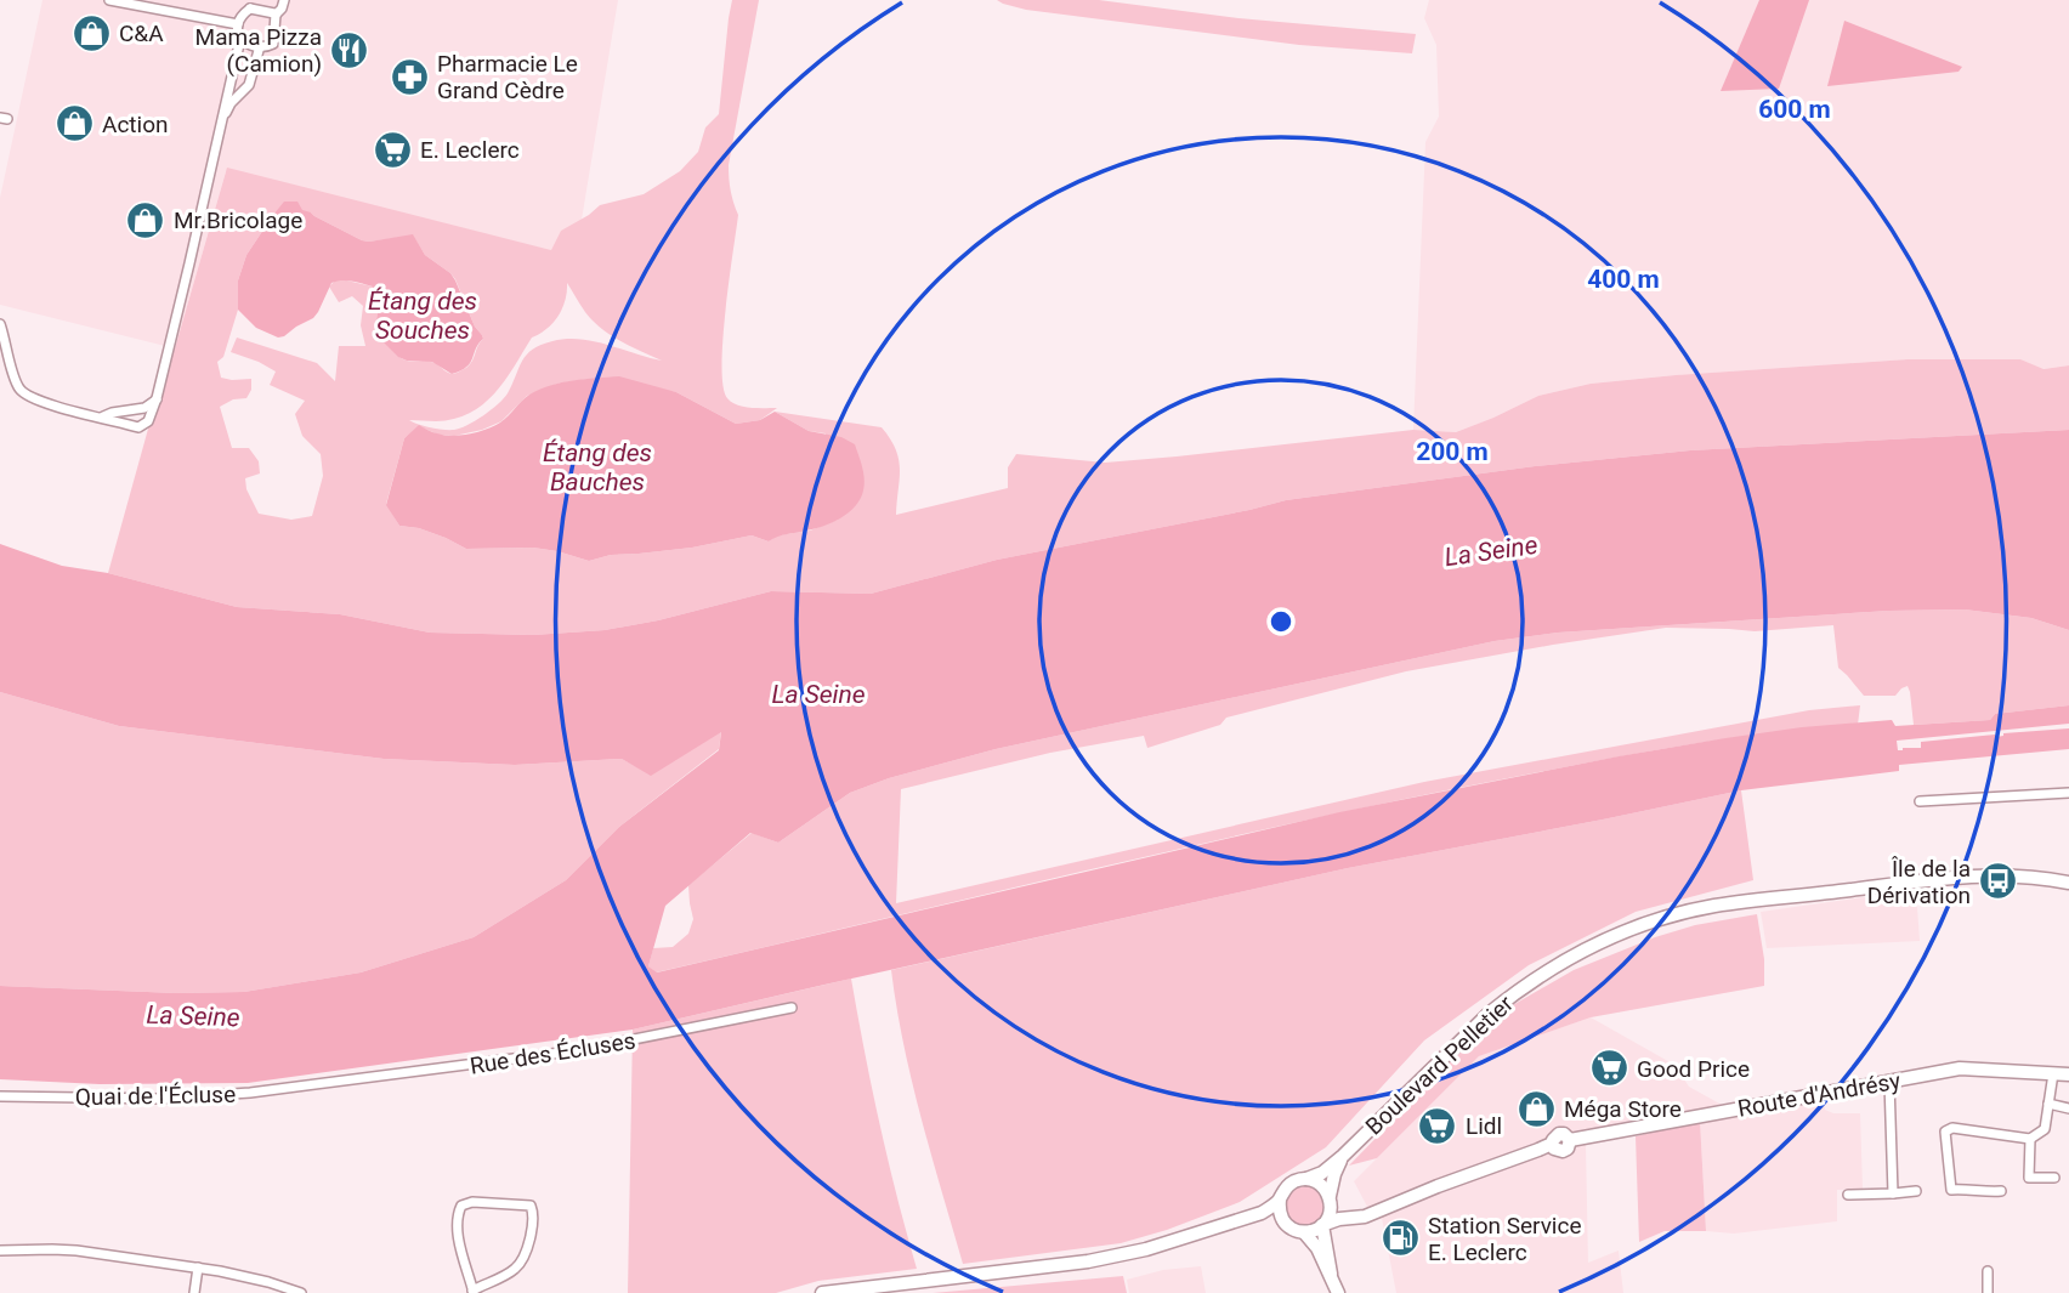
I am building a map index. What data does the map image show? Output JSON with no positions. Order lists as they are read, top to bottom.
{
  "streets": {
    "main road": ["Boulevard Pelletier", "Route d'Andrésy"],
    "street": ["Rue des Écluses", "Quai de l'Écluse"]
  },
  "crossings": [
    ["Rue des Écluses", "Quai de l'Écluse"],
    ["Boulevard Pelletier", "Route d'Andrésy"]
  ],
  "water": ["Étang des Souches", "Étang des Bauches", "La Seine"],
  "places": {
    "shop": [
      "C&A",
      "Action",
      "Mr.Bricolage",
      "Méga Store"
    ],
    "restaurant": ["Mama Pizza (Camion)"],
    "pharmacy": ["Pharmacie Le Grand Cèdre"],
    "supermarket": ["E. Leclerc", "Good Price", "Lidl"],
    "bus stop": ["Île de la Dérivation"],
    "fuel station": ["Station Service E. Leclerc"]
  },
  "rings": ["600 m", "400 m", "200 m"]
}
